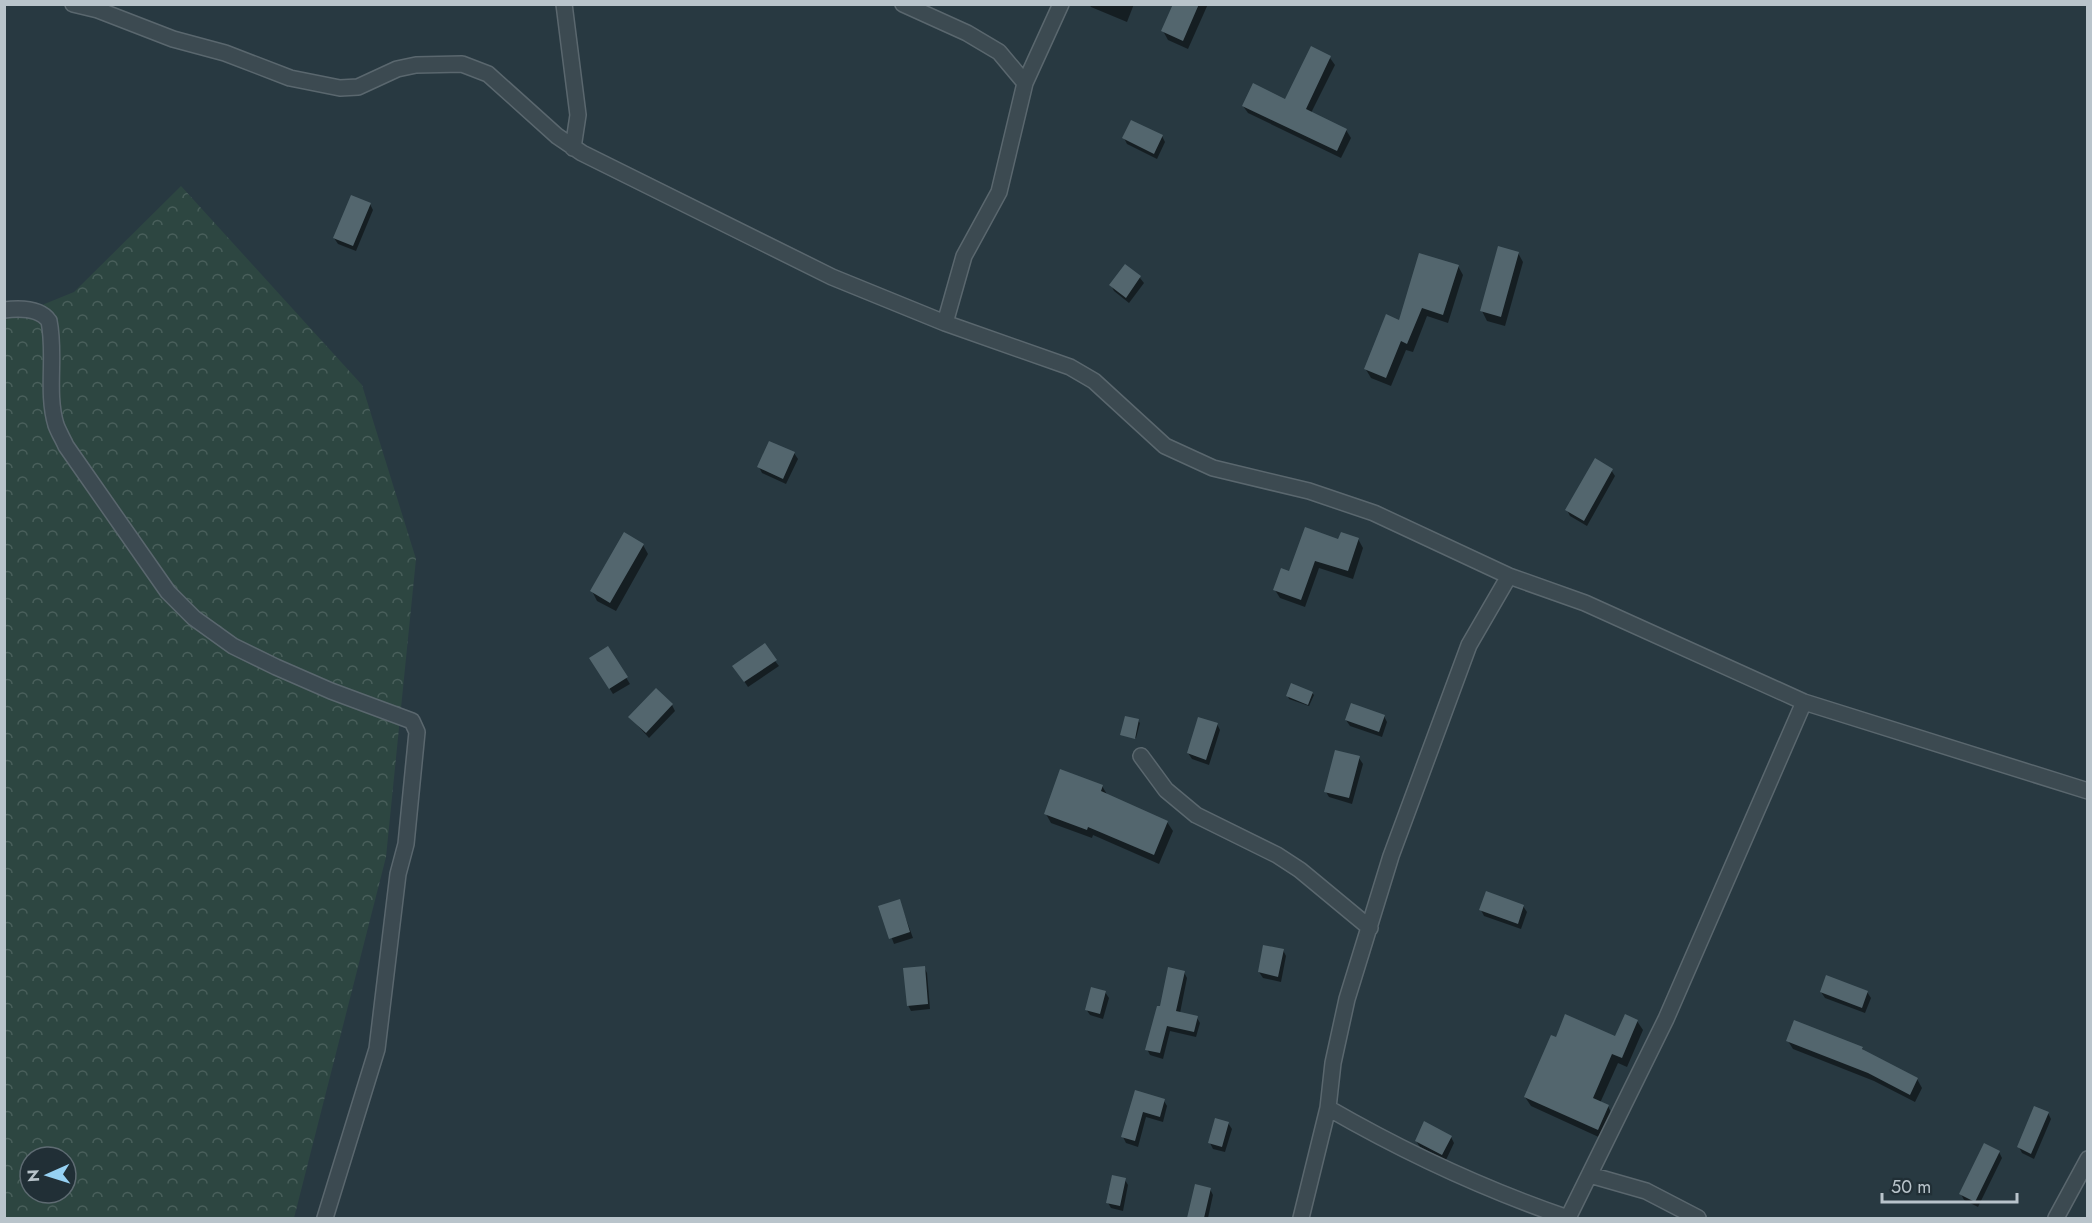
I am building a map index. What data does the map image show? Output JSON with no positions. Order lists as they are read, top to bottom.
{
  "scale_bar": "50 m",
  "north": "left"
}
